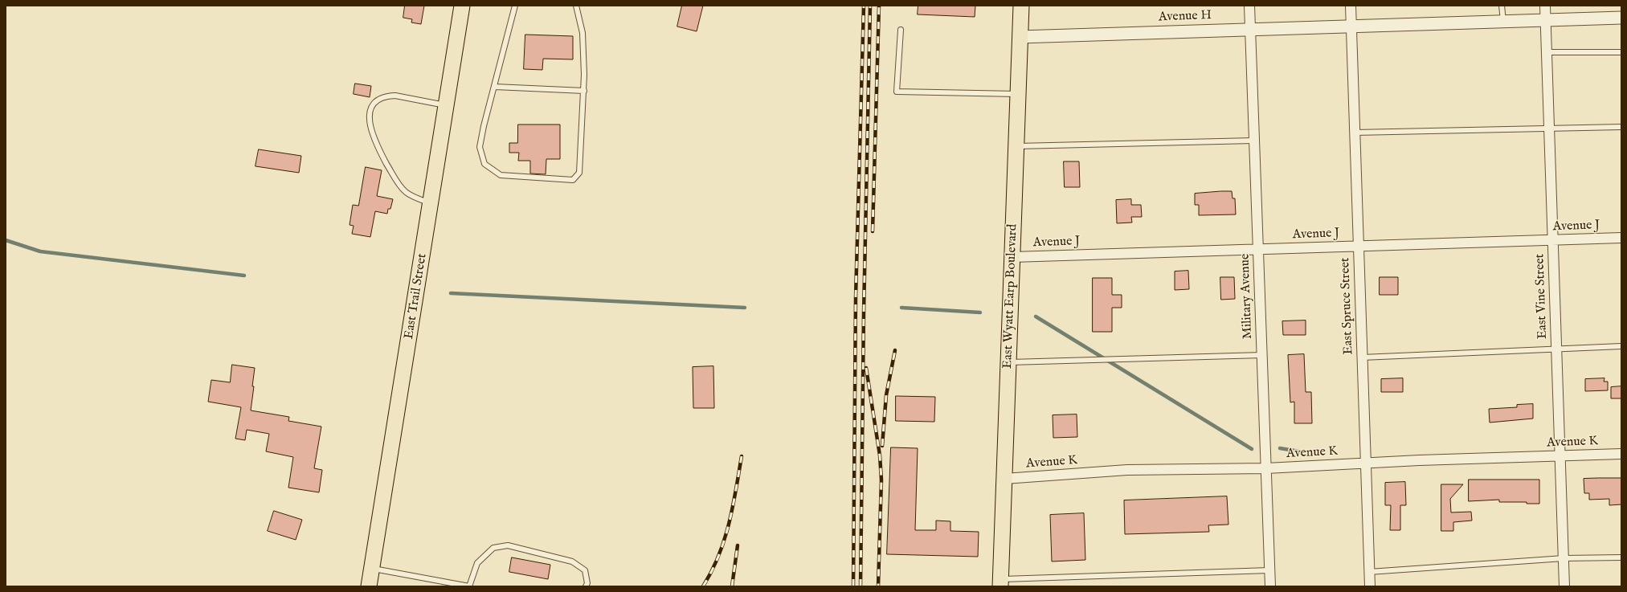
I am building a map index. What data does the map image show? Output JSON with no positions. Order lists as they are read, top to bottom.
{
  "streets": {
    "main road": ["East Trail Street", "East Wyatt Earp Boulevard"],
    "street": [
      "Avenue H",
      "Avenue J",
      "Military Avenue",
      "East Vine Street",
      "East Spruce Street",
      "Avenue K"
    ]
  },
  "crossings": [
    ["Avenue H", "East Wyatt Earp Boulevard"],
    ["Avenue H", "Military Avenue"],
    ["Avenue H", "East Vine Street"],
    ["Avenue H", "East Spruce Street"],
    ["Avenue J", "East Wyatt Earp Boulevard"],
    ["Avenue J", "Military Avenue"],
    ["Avenue J", "East Vine Street"],
    ["Avenue J", "East Spruce Street"],
    ["East Wyatt Earp Boulevard", "Avenue K"],
    ["Military Avenue", "Avenue K"],
    ["East Vine Street", "Avenue K"],
    ["East Spruce Street", "Avenue K"]
  ]
}
